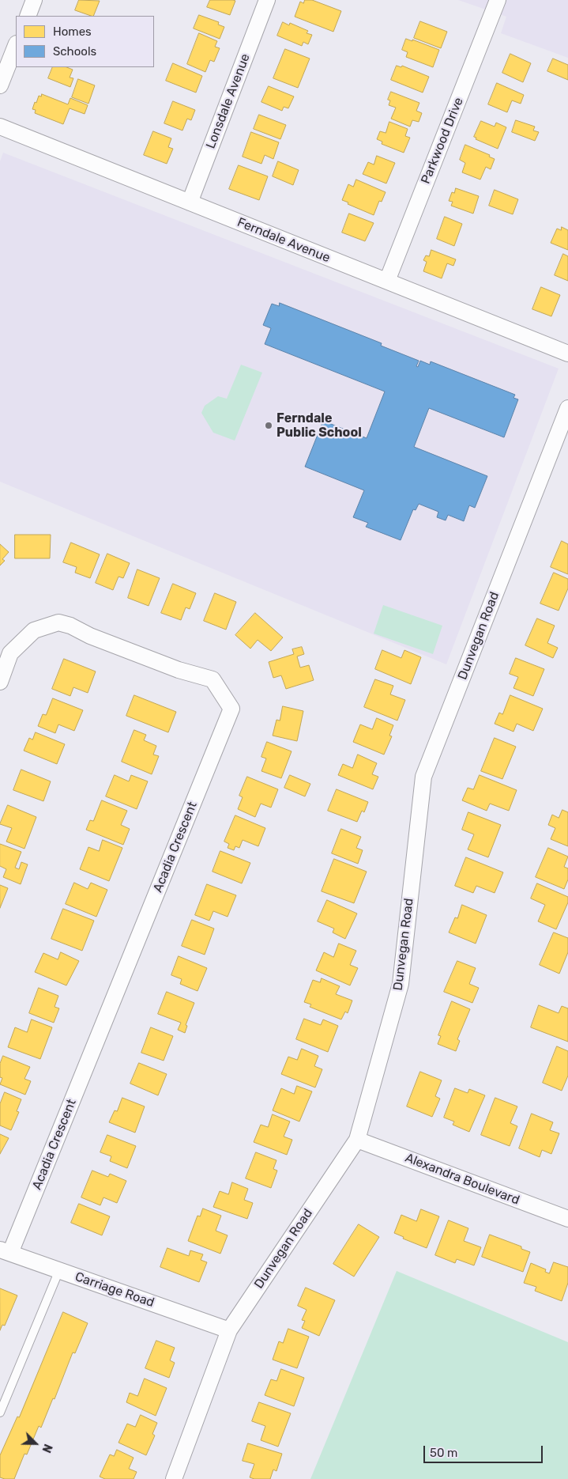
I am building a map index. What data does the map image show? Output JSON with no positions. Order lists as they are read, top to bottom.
{
  "streets": {
    "street": [
      "Lonsdale Avenue",
      "Parkwood Drive",
      "Ferndale Avenue",
      "Dunvegan Road",
      "Acadia Crescent",
      "Alexandra Boulevard",
      "Carriage Road"
    ]
  },
  "crossings": [
    ["Lonsdale Avenue", "Ferndale Avenue"],
    ["Parkwood Drive", "Ferndale Avenue"],
    ["Dunvegan Road", "Alexandra Boulevard"],
    ["Dunvegan Road", "Carriage Road"],
    ["Acadia Crescent", "Carriage Road"]
  ],
  "places": ["Ferndale Public School"],
  "legend": ["Homes", "Schools"],
  "scale_bar": "50 m",
  "north": "bottom right"
}
